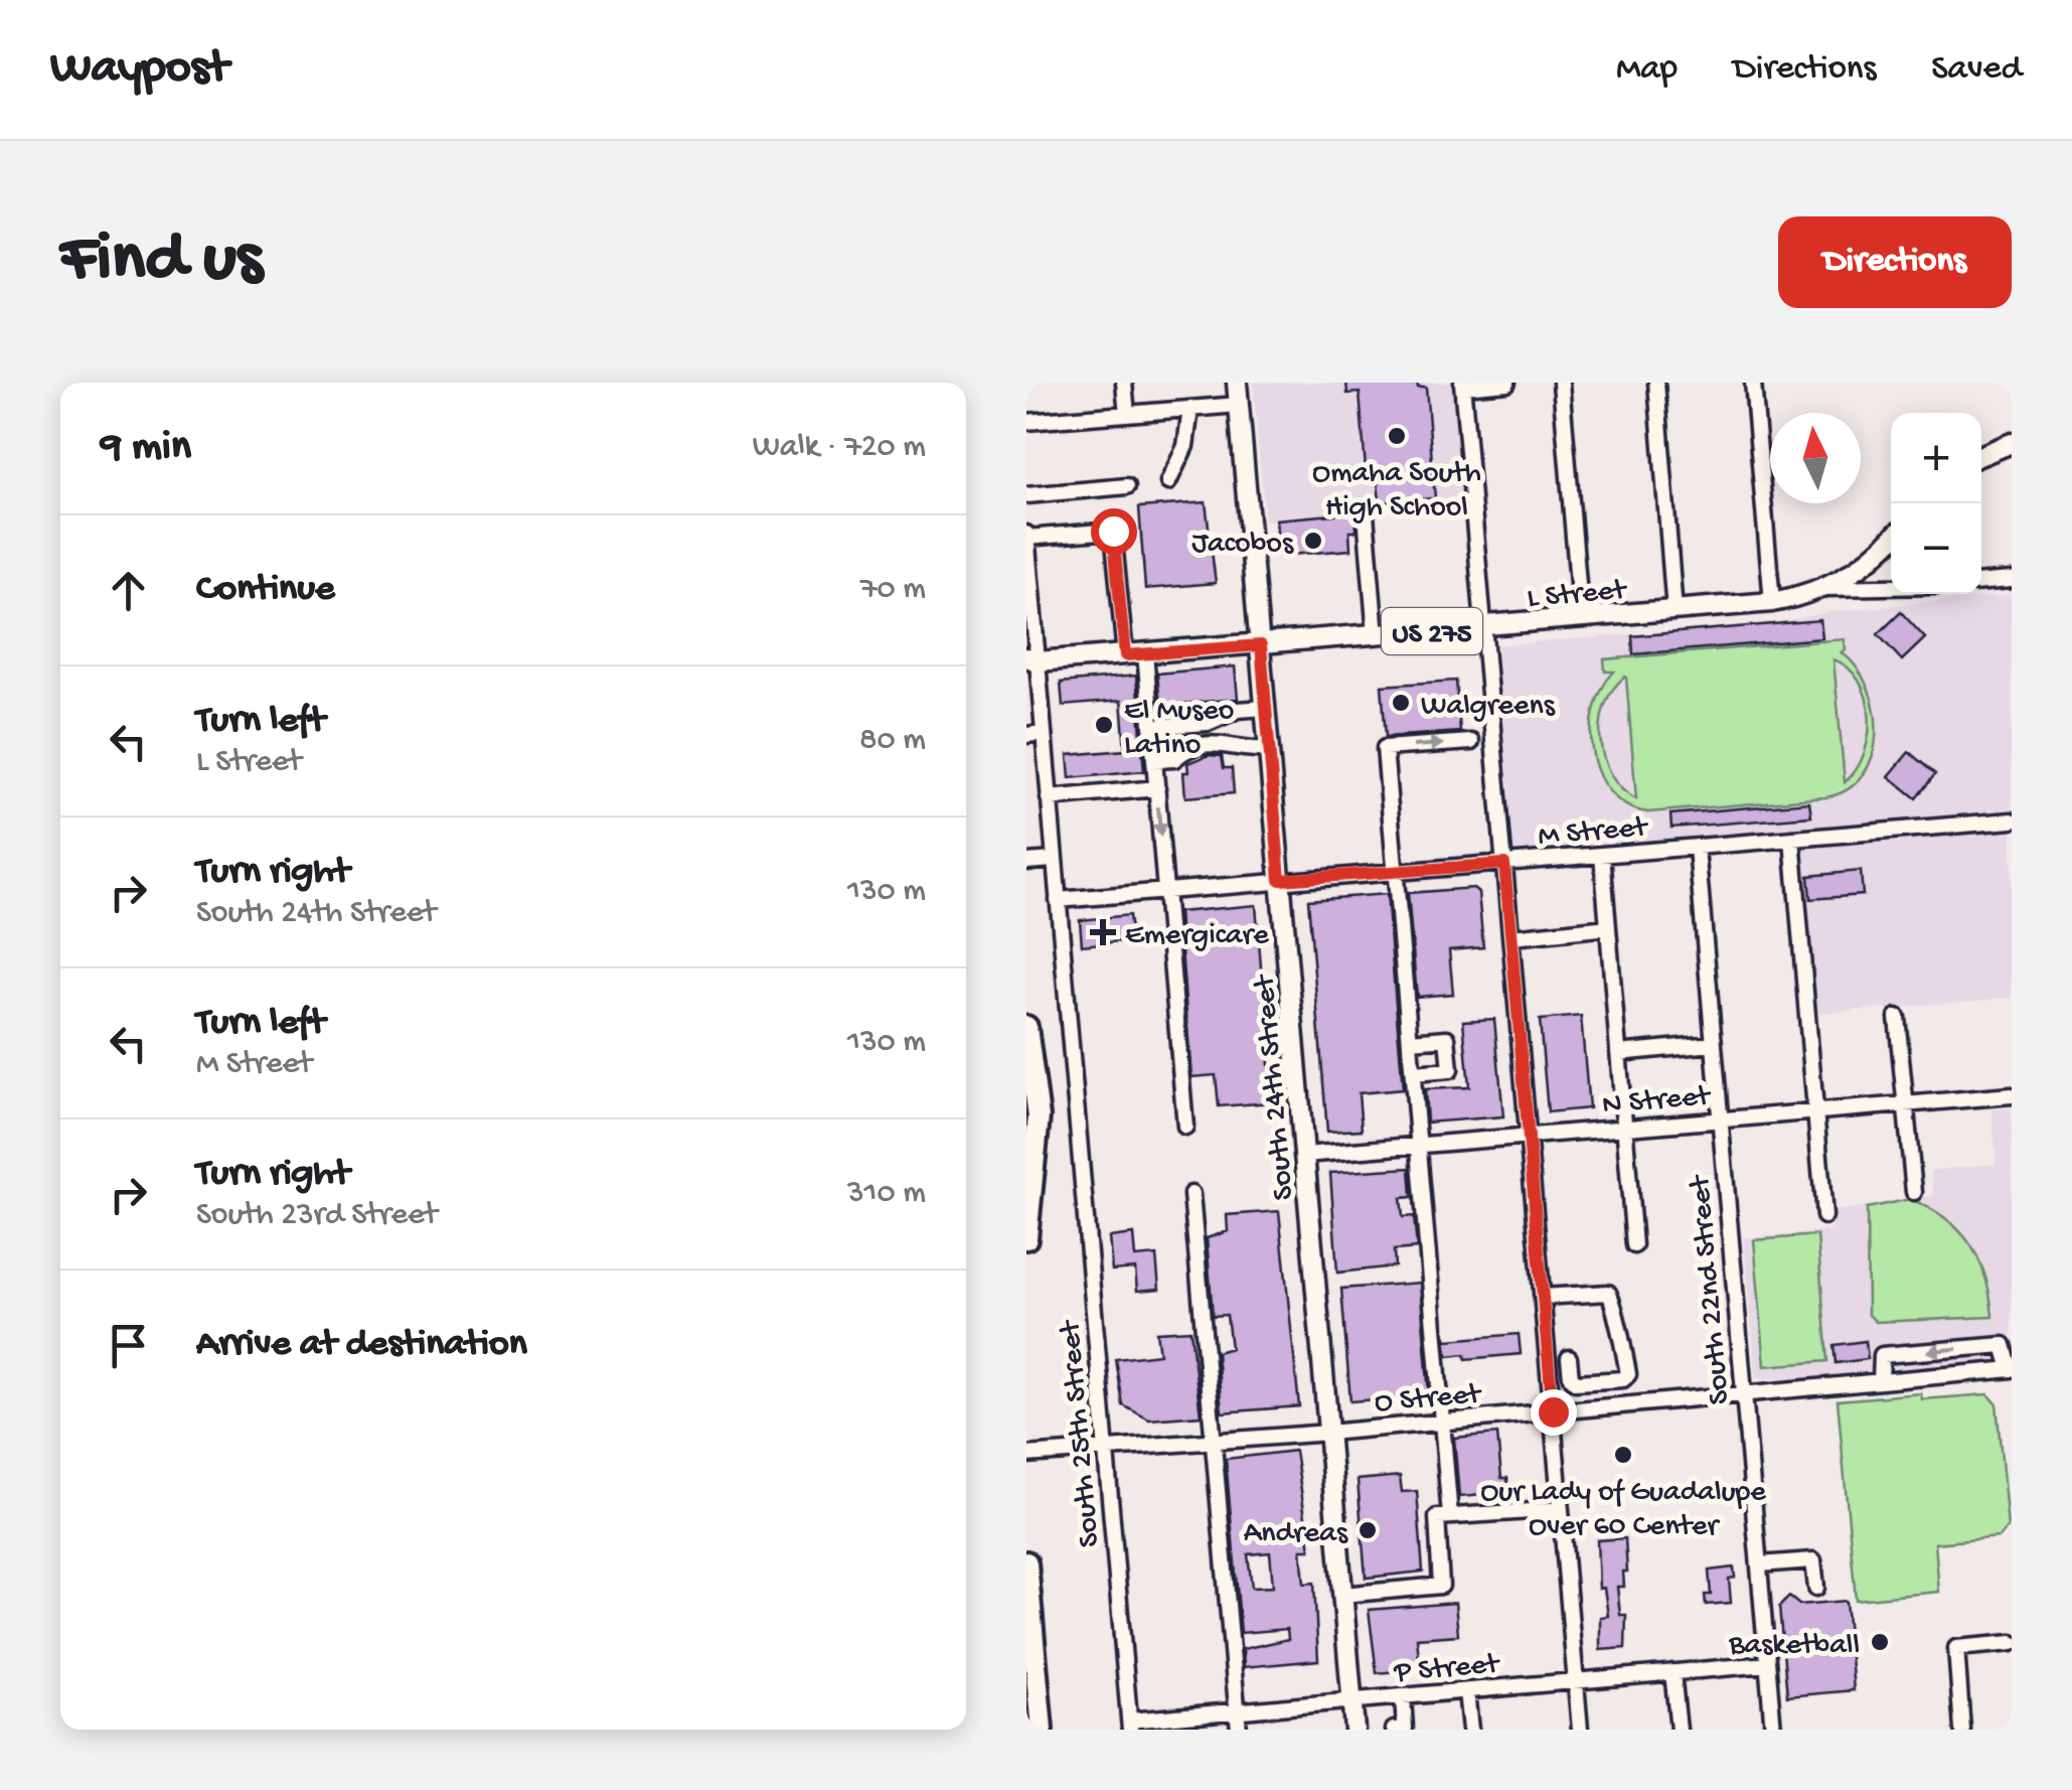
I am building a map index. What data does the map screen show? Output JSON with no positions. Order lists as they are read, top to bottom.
{
  "streets": {
    "main road": ["L Street", "US 275", "South 24th Street"],
    "street": [
      "M Street",
      "N Street",
      "South 22nd Street",
      "O Street",
      "South 25th Street",
      "P Street"
    ]
  },
  "crossings": [
    ["L Street", "US 275"],
    ["L Street", "South 24th Street"],
    ["L Street", "South 25th Street"],
    ["M Street", "South 24th Street"],
    ["M Street", "South 22nd Street"],
    ["M Street", "South 25th Street"],
    ["South 24th Street", "N Street"],
    ["South 24th Street", "O Street"],
    ["South 24th Street", "P Street"],
    ["N Street", "South 22nd Street"],
    ["South 22nd Street", "O Street"],
    ["South 22nd Street", "P Street"],
    ["O Street", "South 25th Street"],
    ["South 25th Street", "P Street"]
  ],
  "places": {
    "other": [
      "Omaha South High School",
      "Jacobos",
      "Walgreens",
      "El Museo Latino",
      "Our Lady of Guadalupe Over 60 Center",
      "Andreas",
      "Basketball"
    ],
    "health": ["Emergicare"]
  },
  "north": "top",
  "page": {
    "header": "Waypost",
    "nav": ["Map", "Directions", "Saved"],
    "buttons": "Directions",
    "title": "Find us",
    "heading": ["9 min", "Walk · 720 m"],
    "map_buttons": ["+", "−"],
    "list": [
      ["Continue", "70 m"],
      ["Turn left", "L Street", "80 m"],
      ["Turn right", "South 24th Street", "130 m"],
      ["Turn left", "M Street", "130 m"],
      ["Turn right", "South 23rd Street", "310 m"],
      "Arrive at destination"
    ]
  }
}
